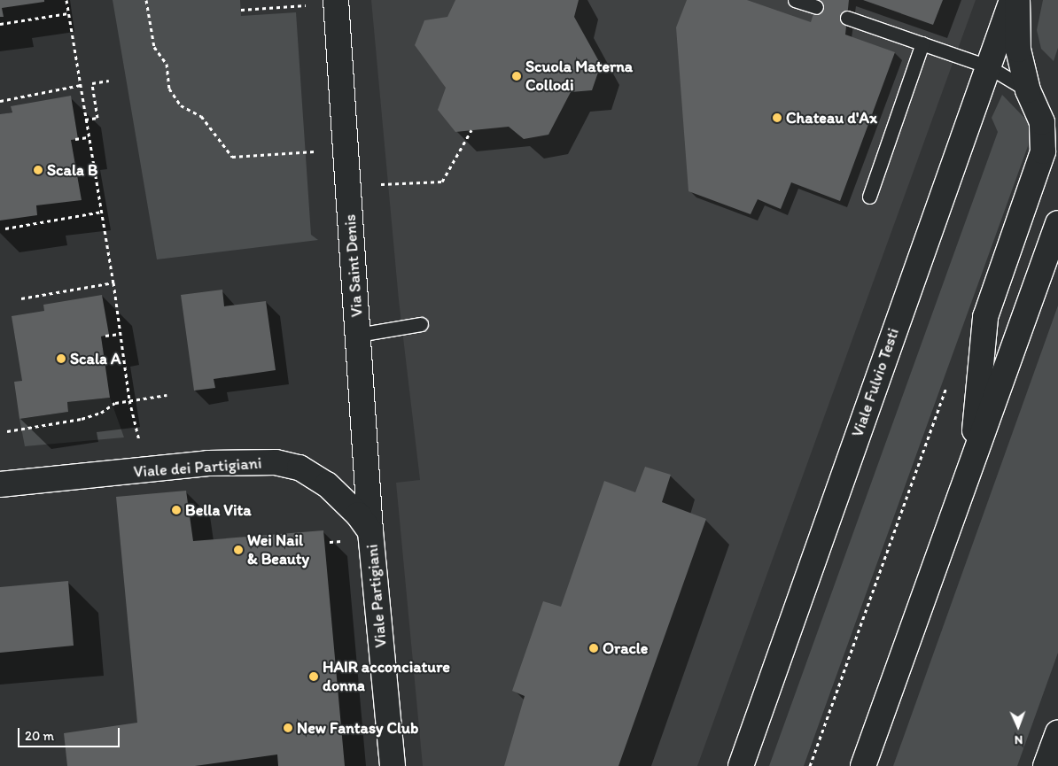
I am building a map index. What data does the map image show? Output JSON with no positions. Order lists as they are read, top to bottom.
{
  "streets": {
    "street": [
      "Via Saint Denis",
      "Viale Fulvio Testi",
      "Viale dei Partigiani",
      "Viale Partigiani"
    ]
  },
  "crossings": [
    ["Via Saint Denis", "Viale dei Partigiani"],
    ["Via Saint Denis", "Viale Partigiani"],
    ["Viale dei Partigiani", "Viale Partigiani"]
  ],
  "places": [
    "Scuola Materna Collodi",
    "Chateau d'Ax",
    "Scala B",
    "Scala A",
    "Bella Vita",
    "Wei Nail & Beauty",
    "Oracle",
    "HAIR acconciature donna",
    "New Fantasy Club"
  ],
  "scale_bar": "20 m",
  "north": "bottom"
}
